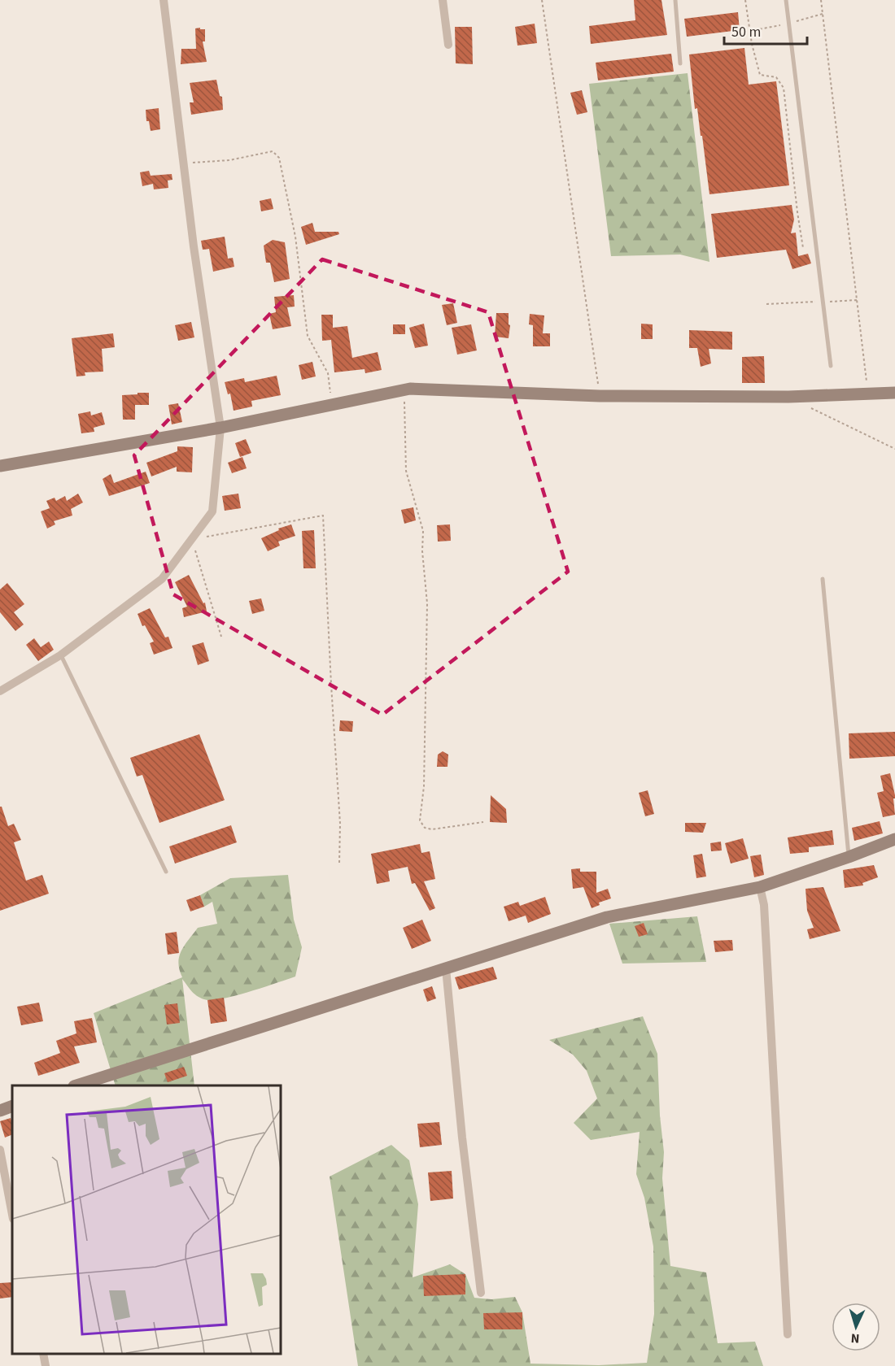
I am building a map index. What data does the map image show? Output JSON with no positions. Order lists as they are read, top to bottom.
{
  "scale_bar": "50 m",
  "north": "bottom"
}
